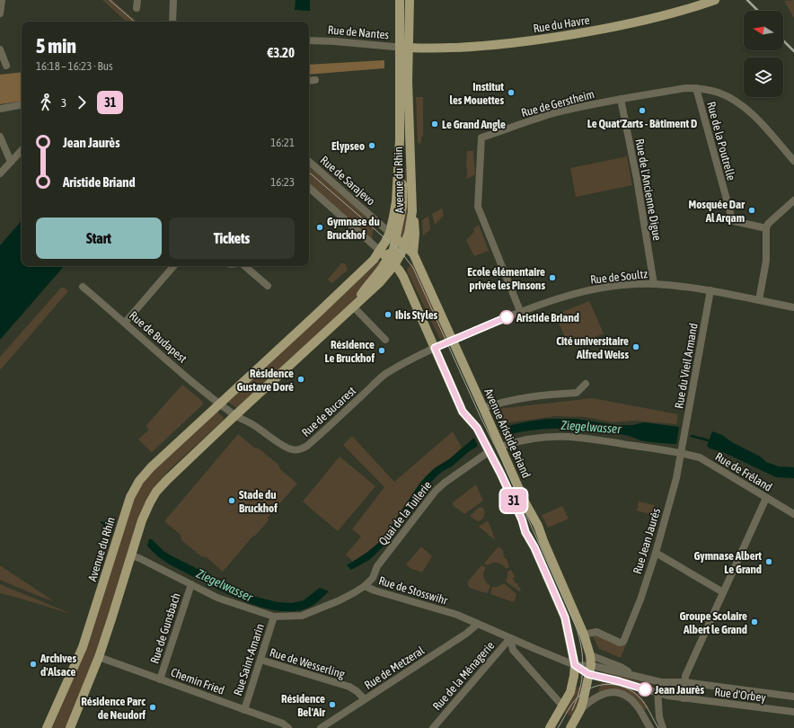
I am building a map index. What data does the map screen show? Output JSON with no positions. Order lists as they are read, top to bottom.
{
  "streets": {
    "main road": [
      "Rue du Havre",
      "Avenue du Rhin",
      "Avenue Aristide Briand",
      "Quai de la Tuilerie"
    ],
    "street": [
      "Rue de Nantes",
      "Rue de Gerstheim",
      "Rue de la Poutrelle",
      "Rue de Sarajevo",
      "Rue de l'Ancienne Digue",
      "Rue de Soultz",
      "Rue de Budapest",
      "Rue du Vieil Armand",
      "Rue de Bucarest",
      "Rue de Fréland",
      "Rue Jean Jaurès",
      "Rue de Stosswihr",
      "Rue de Gunsbach",
      "Rue Saint-Amarin",
      "Rue de Wesserling",
      "Rue de Metzeral",
      "Rue de la Ménagerie",
      "Chemin Fried",
      "Rue d'Orbey"
    ]
  },
  "crossings": [
    ["Rue du Havre", "Rue de Nantes"],
    ["Rue du Havre", "Avenue du Rhin"],
    ["Rue de Nantes", "Avenue du Rhin"],
    ["Rue de Gerstheim", "Rue de la Poutrelle"],
    ["Rue de Gerstheim", "Rue de l'Ancienne Digue"],
    ["Rue de Gerstheim", "Rue de Soultz"],
    ["Avenue du Rhin", "Rue de Sarajevo"],
    ["Avenue du Rhin", "Rue de Budapest"],
    ["Avenue du Rhin", "Rue de Bucarest"],
    ["Avenue du Rhin", "Avenue Aristide Briand"],
    ["Avenue du Rhin", "Rue de Stosswihr"],
    ["Avenue du Rhin", "Chemin Fried"],
    ["Rue de Sarajevo", "Avenue Aristide Briand"],
    ["Rue de l'Ancienne Digue", "Rue de Soultz"],
    ["Rue de Soultz", "Rue du Vieil Armand"],
    ["Rue de Soultz", "Avenue Aristide Briand"],
    ["Rue du Vieil Armand", "Rue Jean Jaurès"],
    ["Rue de Bucarest", "Avenue Aristide Briand"],
    ["Avenue Aristide Briand", "Quai de la Tuilerie"],
    ["Avenue Aristide Briand", "Rue Jean Jaurès"],
    ["Avenue Aristide Briand", "Rue de Stosswihr"],
    ["Avenue Aristide Briand", "Rue d'Orbey"],
    ["Rue de Fréland", "Quai de la Tuilerie"],
    ["Rue de Fréland", "Rue Jean Jaurès"],
    ["Quai de la Tuilerie", "Rue Jean Jaurès"],
    ["Quai de la Tuilerie", "Rue de Stosswihr"],
    ["Rue de Stosswihr", "Rue de Gunsbach"],
    ["Rue de Stosswihr", "Rue Saint-Amarin"],
    ["Rue de Stosswihr", "Rue de Metzeral"],
    ["Rue de Stosswihr", "Rue de la Ménagerie"],
    ["Rue de Stosswihr", "Rue d'Orbey"],
    ["Rue de Gunsbach", "Chemin Fried"],
    ["Rue Saint-Amarin", "Rue de Wesserling"],
    ["Rue Saint-Amarin", "Chemin Fried"],
    ["Rue de Wesserling", "Rue de Metzeral"]
  ],
  "water": ["Ziegelwasser"],
  "places": [
    "Institut les Mouettes",
    "Le Quat'Zarts - Bâtiment D",
    "Le Grand Angle",
    "Elypseo",
    "Mosquée Dar Al Arqam",
    "Gymnase du Bruckhof",
    "Ecole élémentaire privée les Pinsons",
    "Ibis Styles",
    "Aristide Briand",
    "Cité universitaire Alfred Weiss",
    "Résidence Le Bruckhof",
    "Résidence Gustave Doré",
    "Stade du Bruckhof",
    "Gymnase Albert Le Grand",
    "Groupe Scolaire Albert le Grand",
    "Archives d'Alsace",
    "Jean Jaurès",
    "Résidence Bel'Air",
    "Résidence Parc de Neudorf"
  ],
  "lines": ["bus line 31"],
  "north": "left",
  "page": {
    "on_map": "31",
    "heading": ["5 min", "16:18 – 16:23 · Bus", "€3.20"],
    "legs": ["3", "31"],
    "list": [
      {
        "name": "Jean Jaurès",
        "value": "16:21"
      },
      {
        "name": "Aristide Briand",
        "value": "16:23"
      }
    ],
    "buttons": ["Start", "Tickets"]
  }
}
